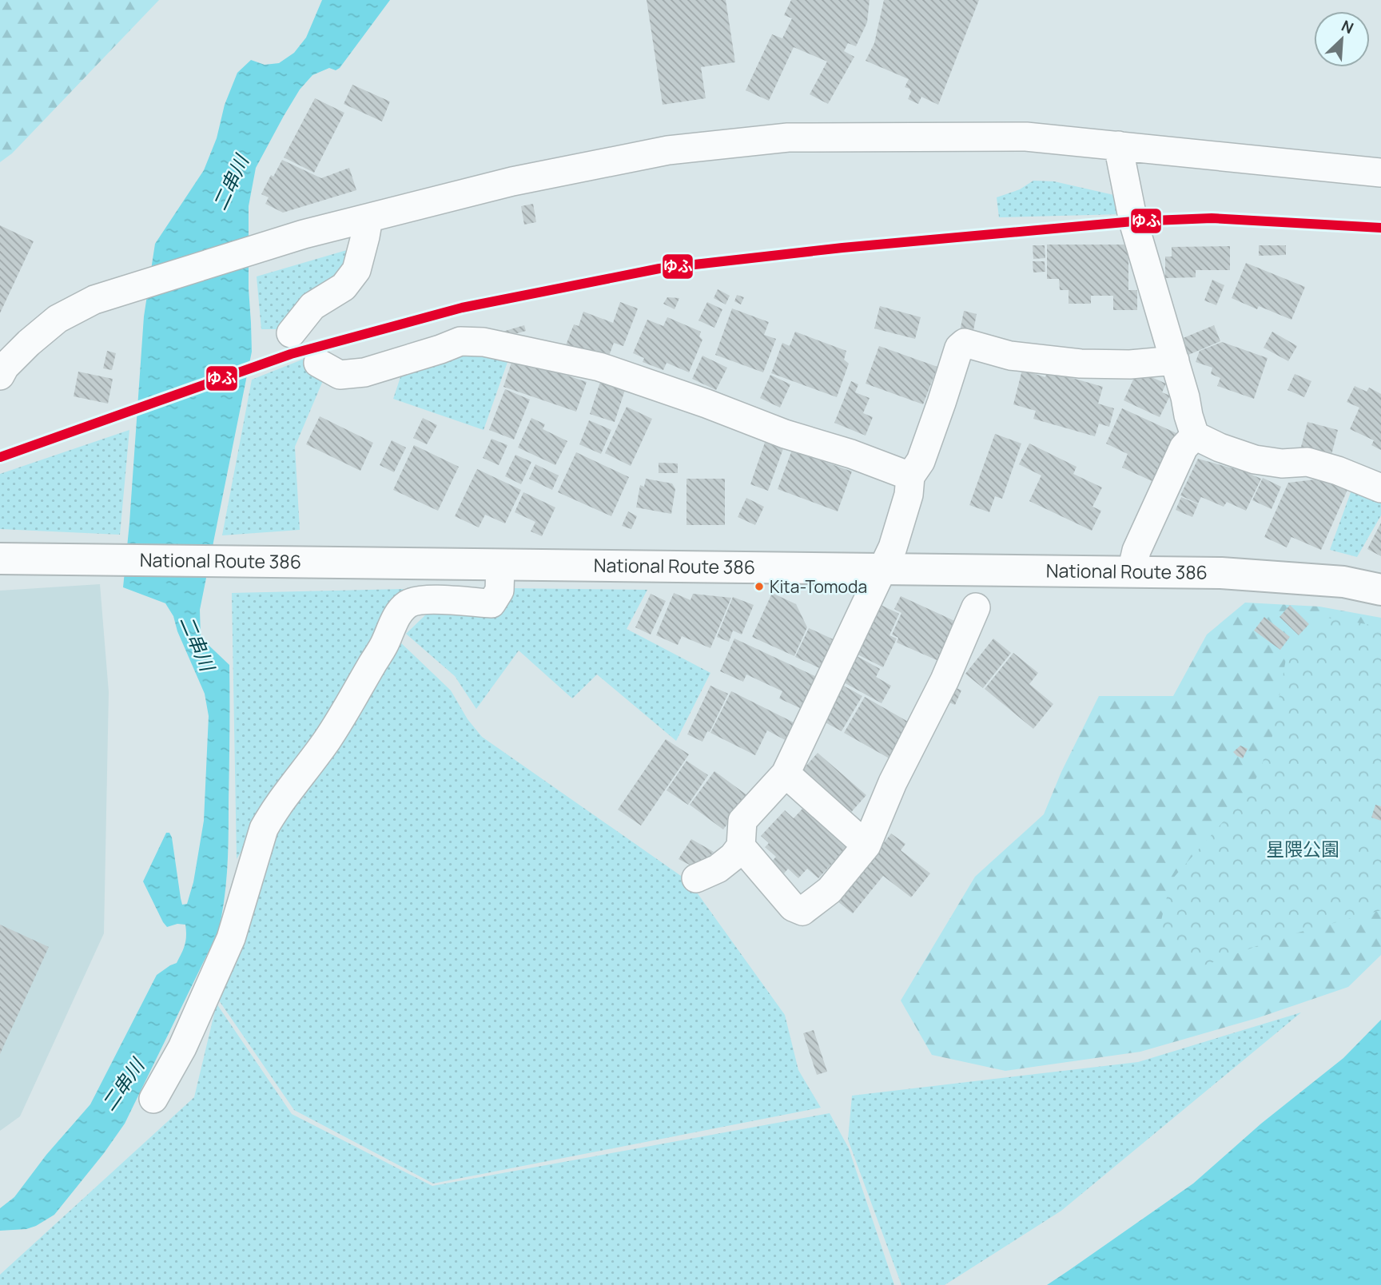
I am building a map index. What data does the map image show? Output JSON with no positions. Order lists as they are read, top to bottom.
{
  "streets": {
    "highway": ["National Route 386"]
  },
  "water": ["二串川"],
  "parks": ["星隈公園"],
  "places": ["Kita-Tomoda"],
  "lines": ["transit line ゆふ"],
  "north": "top right"
}
